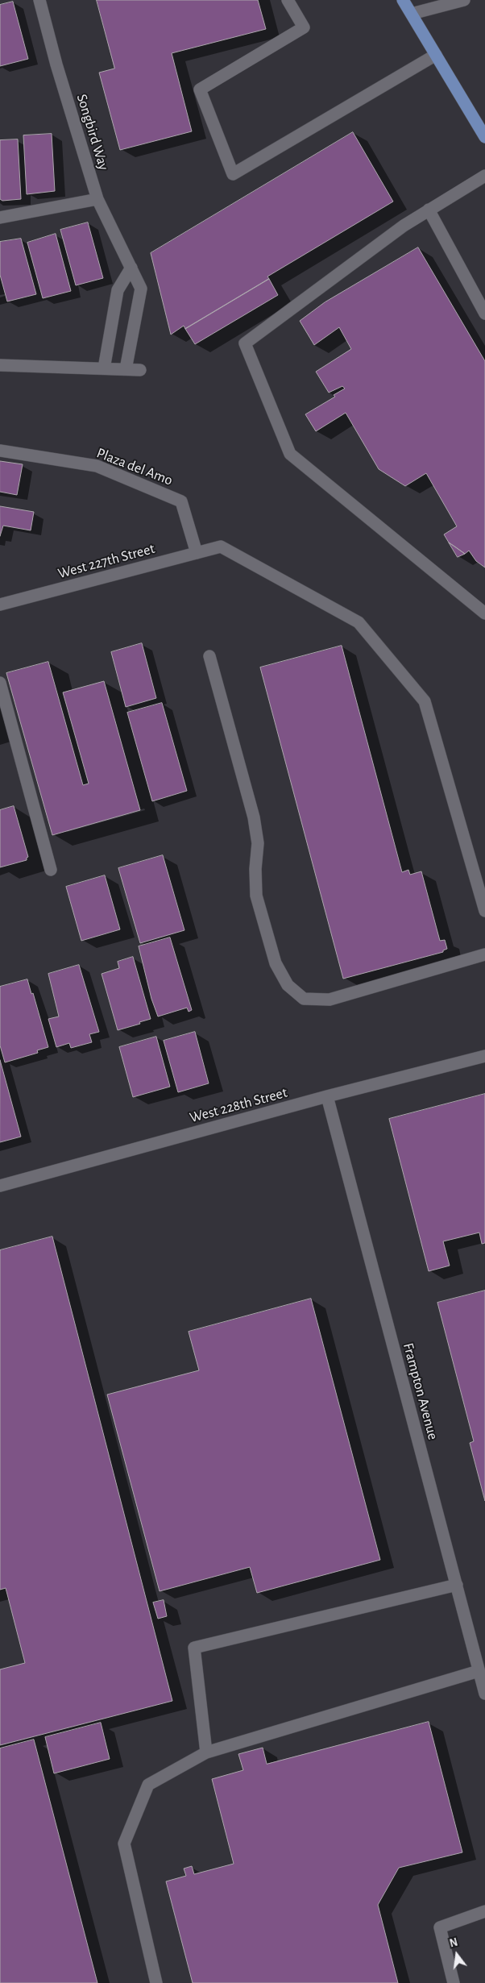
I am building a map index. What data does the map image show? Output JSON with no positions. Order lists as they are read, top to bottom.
{
  "streets": {
    "street": [
      "Songbird Way",
      "Plaza del Amo",
      "West 227th Street",
      "West 228th Street",
      "Frampton Avenue"
    ]
  },
  "crossings": [
    ["Plaza del Amo", "West 227th Street"],
    ["West 228th Street", "Frampton Avenue"]
  ],
  "north": "top"
}
